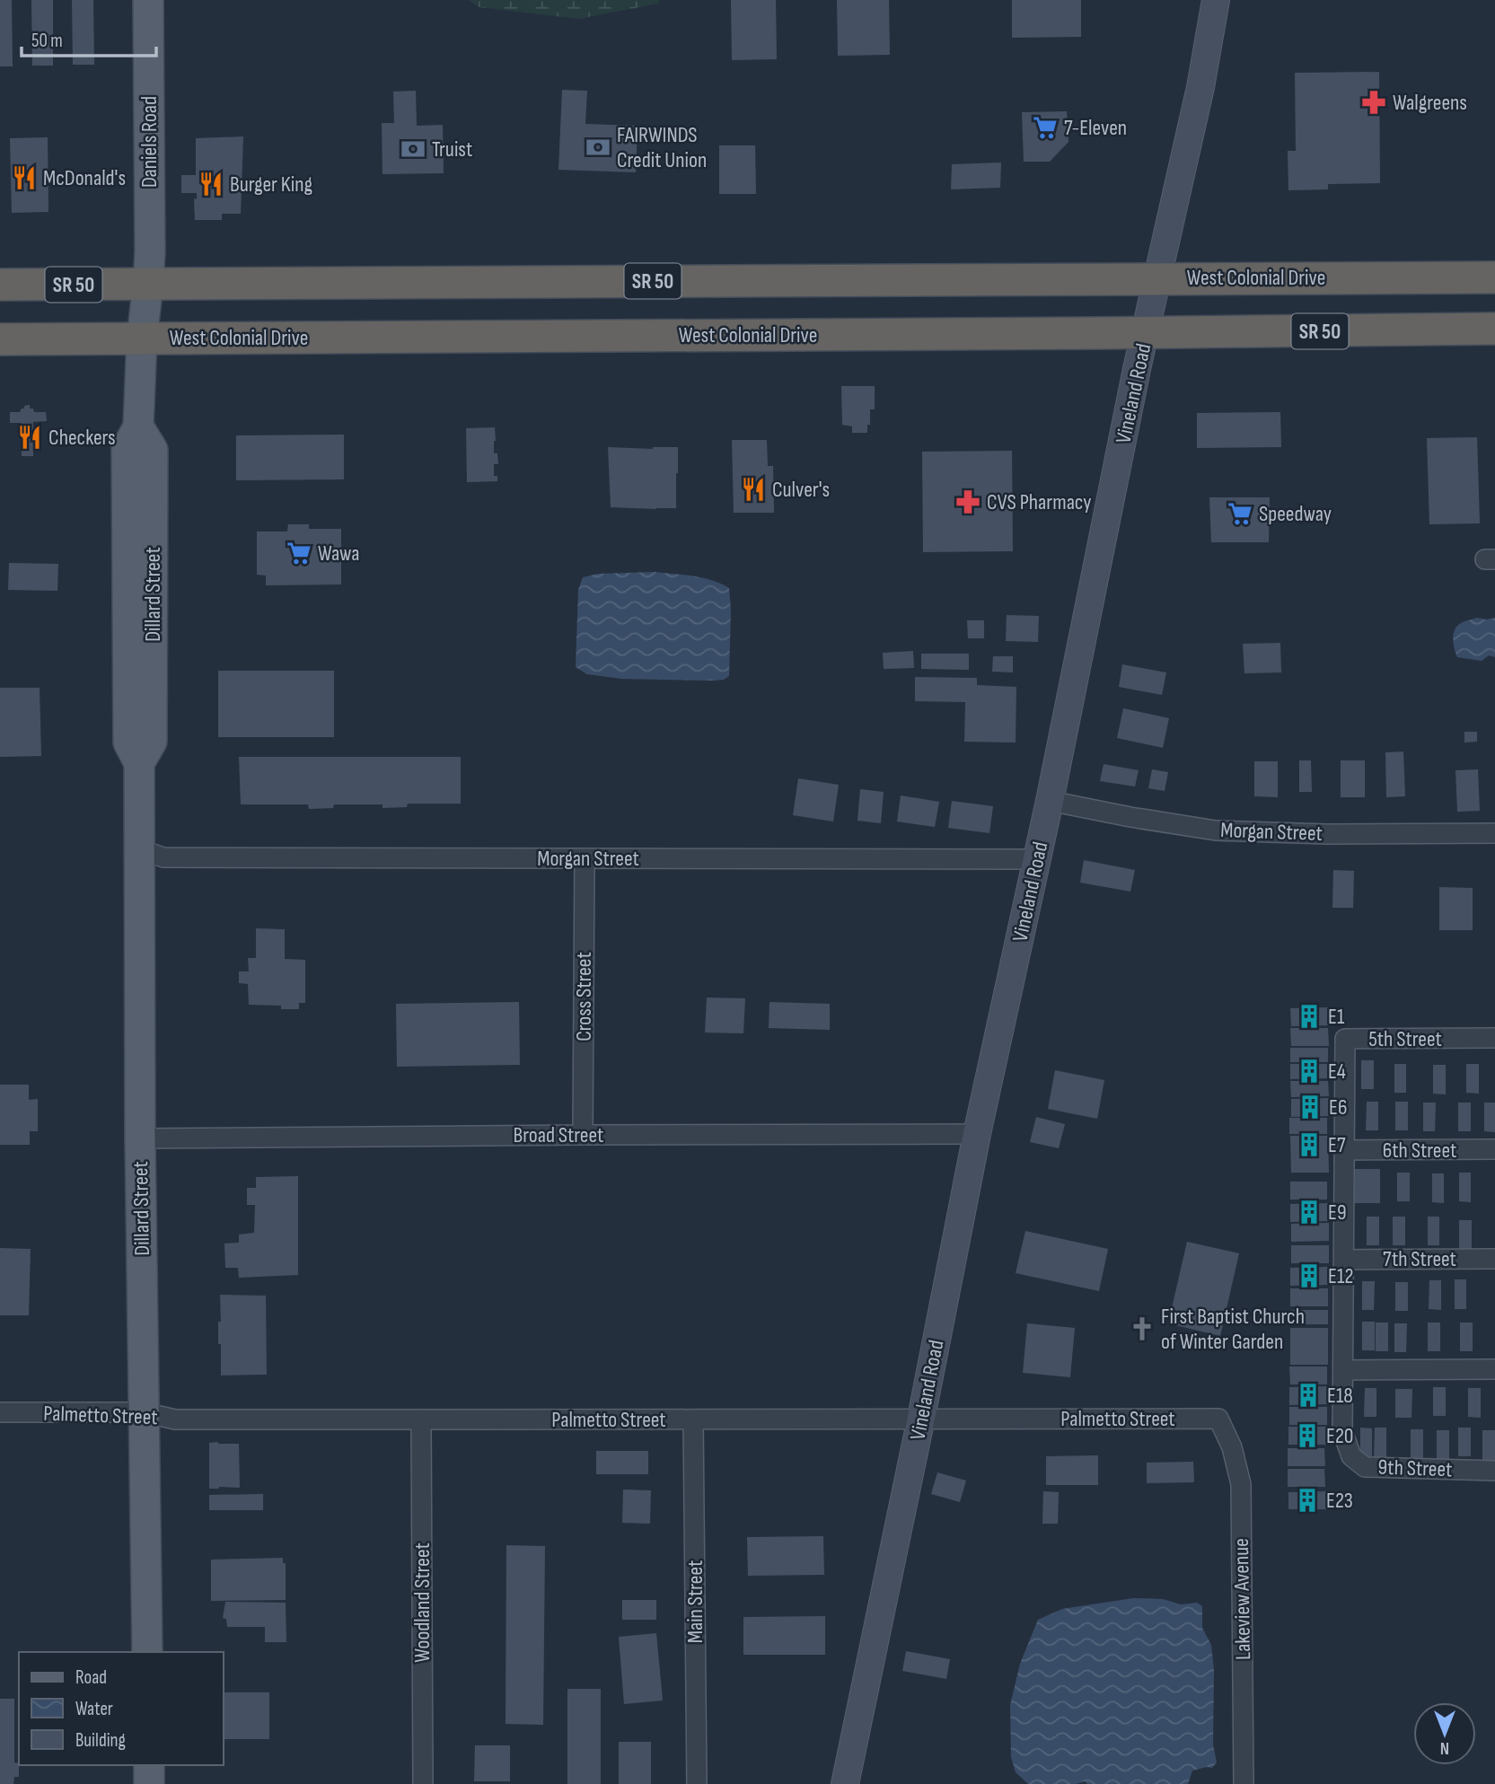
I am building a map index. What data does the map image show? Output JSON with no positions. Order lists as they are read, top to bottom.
{
  "streets": {
    "highway": ["West Colonial Drive", "SR 50"],
    "main road": ["Daniels Road", "Vineland Road", "Dillard Street"],
    "street": [
      "Morgan Street",
      "Cross Street",
      "5th Street",
      "Broad Street",
      "6th Street",
      "7th Street",
      "Palmetto Street",
      "9th Street",
      "Lakeview Avenue",
      "Main Street",
      "Woodland Street"
    ]
  },
  "crossings": [
    ["Daniels Road", "West Colonial Drive"],
    ["Daniels Road", "Dillard Street"],
    ["West Colonial Drive", "Vineland Road"],
    ["West Colonial Drive", "Dillard Street"],
    ["Vineland Road", "Morgan Street"],
    ["Vineland Road", "Broad Street"],
    ["Vineland Road", "Palmetto Street"],
    ["Dillard Street", "Morgan Street"],
    ["Dillard Street", "Broad Street"],
    ["Dillard Street", "Palmetto Street"],
    ["Morgan Street", "Cross Street"],
    ["Cross Street", "Broad Street"],
    ["5th Street", "6th Street"],
    ["5th Street", "7th Street"],
    ["5th Street", "9th Street"],
    ["Palmetto Street", "Lakeview Avenue"],
    ["Palmetto Street", "Main Street"],
    ["Palmetto Street", "Woodland Street"]
  ],
  "places": {
    "pharmacy": ["Walgreens", "CVS Pharmacy"],
    "supermarket": ["7-Eleven", "Speedway", "Wawa"],
    "bank": ["FAIRWINDS Credit Union", "Truist"],
    "restaurant": [
      "McDonald's",
      "Burger King",
      "Checkers",
      "Culver's"
    ],
    "building": [
      "E1",
      "E4",
      "E6",
      "E7",
      "E9",
      "E12",
      "E18",
      "E20",
      "E23"
    ],
    "church": ["First Baptist Church of Winter Garden"]
  },
  "legend": ["Road", "Water", "Building"],
  "scale_bar": "50 m",
  "north": "bottom"
}
